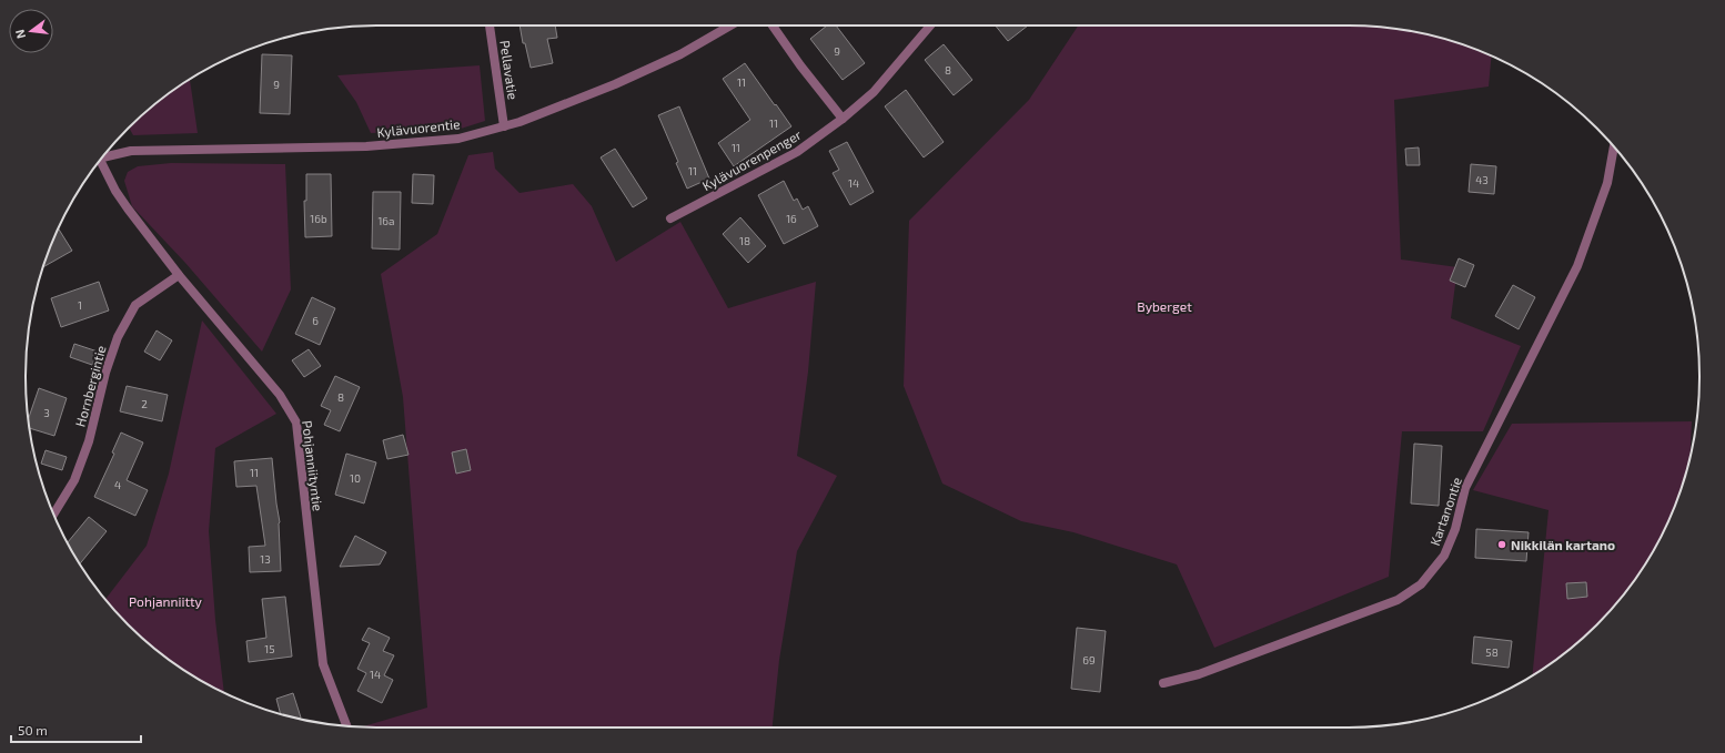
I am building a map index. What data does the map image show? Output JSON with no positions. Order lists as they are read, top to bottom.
{
  "streets": {
    "street": [
      "Pellavatie",
      "Kylävuorentie",
      "Kylävuorenpenger",
      "Hornbergintie",
      "Pohjanniityntie",
      "Kartanontie"
    ]
  },
  "crossings": [
    ["Pellavatie", "Kylävuorentie"],
    ["Hornbergintie", "Pohjanniityntie"]
  ],
  "parks": ["Byberget", "Pohjanniitty"],
  "places": ["Nikkilän kartano"],
  "house_numbers": [
    "9",
    "8",
    "11",
    "9",
    "11",
    "11",
    "11",
    "43",
    "14",
    "16b",
    "16",
    "16a",
    "18",
    "1",
    "6",
    "8",
    "2",
    "3",
    "11",
    "10",
    "4",
    "13",
    "15",
    "58",
    "69",
    "14"
  ],
  "scale_bar": "50 m",
  "north": "left"
}
